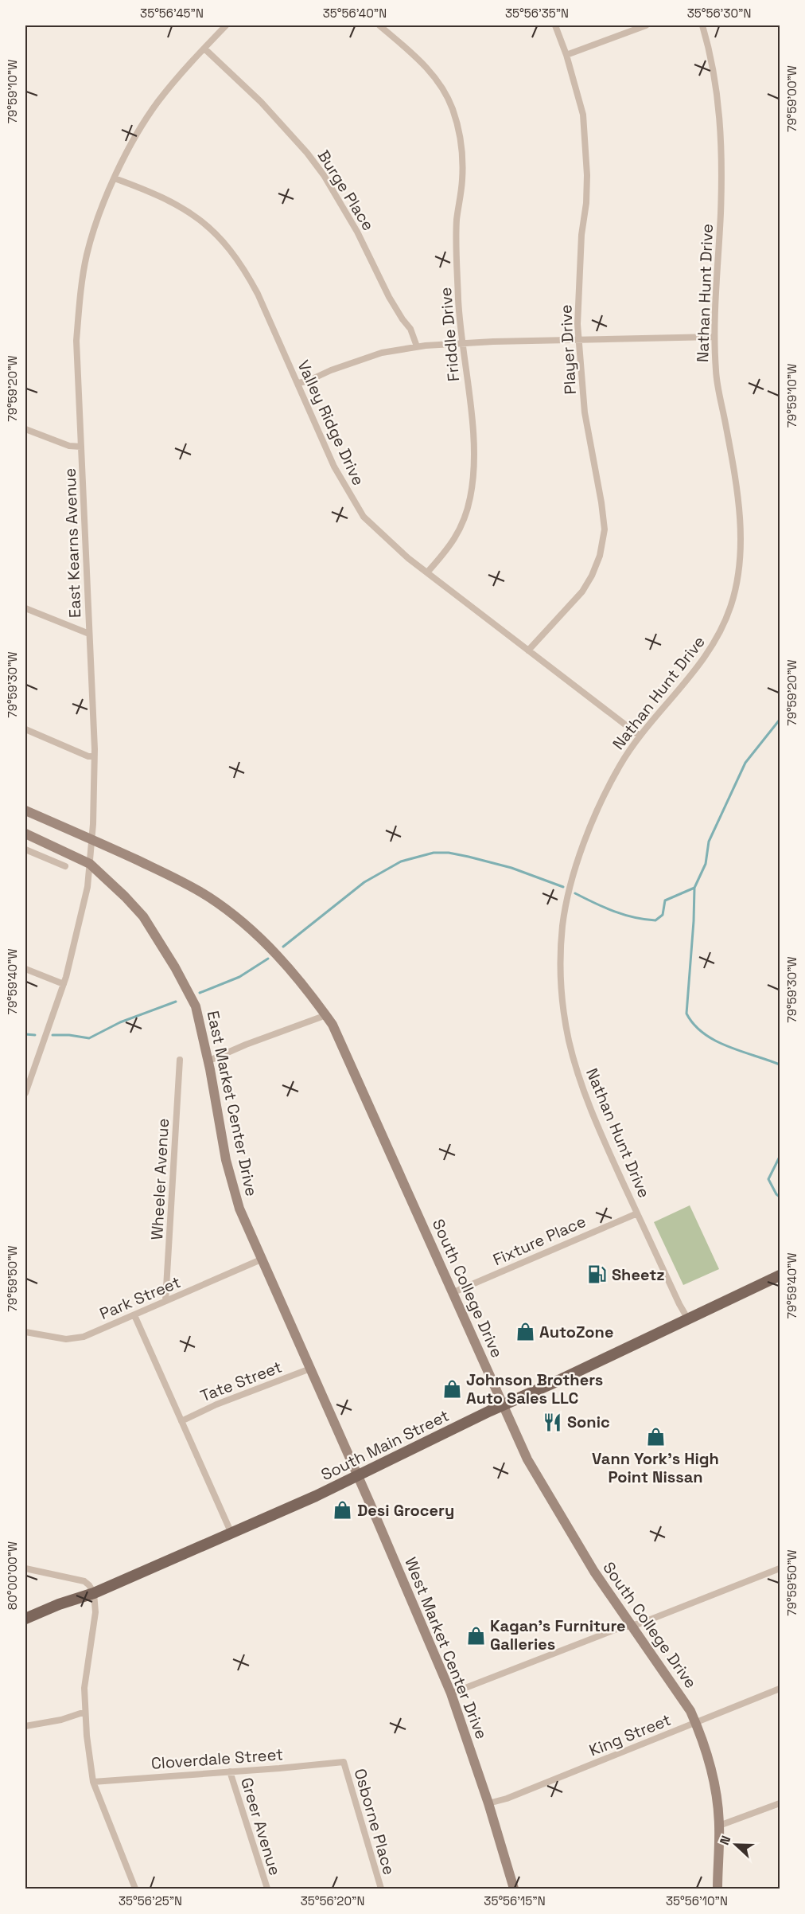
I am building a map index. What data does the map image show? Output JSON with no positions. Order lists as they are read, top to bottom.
{
  "streets": {
    "main road": [
      "East Market Center Drive",
      "South College Drive",
      "South Main Street",
      "West Market Center Drive"
    ],
    "street": [
      "Burge Place",
      "Nathan Hunt Drive",
      "Friddle Drive",
      "Player Drive",
      "Valley Ridge Drive",
      "East Kearns Avenue",
      "Wheeler Avenue",
      "Fixture Place",
      "Park Street",
      "Tate Street",
      "King Street",
      "Cloverdale Street",
      "Osborne Place",
      "Greer Avenue"
    ]
  },
  "crossings": [
    ["Burge Place", "East Kearns Avenue"],
    ["Nathan Hunt Drive", "Valley Ridge Drive"],
    ["Nathan Hunt Drive", "Fixture Place"],
    ["Nathan Hunt Drive", "South Main Street"],
    ["Friddle Drive", "Valley Ridge Drive"],
    ["Player Drive", "Valley Ridge Drive"],
    ["Valley Ridge Drive", "East Kearns Avenue"],
    ["East Kearns Avenue", "East Market Center Drive"],
    ["East Kearns Avenue", "South College Drive"],
    ["East Market Center Drive", "Park Street"],
    ["East Market Center Drive", "Tate Street"],
    ["East Market Center Drive", "South Main Street"],
    ["East Market Center Drive", "West Market Center Drive"],
    ["Wheeler Avenue", "Park Street"],
    ["Fixture Place", "South College Drive"],
    ["South College Drive", "South Main Street"],
    ["South College Drive", "King Street"],
    ["South Main Street", "West Market Center Drive"],
    ["West Market Center Drive", "King Street"],
    ["Cloverdale Street", "Osborne Place"],
    ["Cloverdale Street", "Greer Avenue"]
  ],
  "places": {
    "fuel station": ["Sheetz"],
    "shop": [
      "AutoZone",
      "Johnson Brothers Auto Sales LLC",
      "Vann York's High Point Nissan",
      "Desi Grocery",
      "Kagan's Furniture Galleries"
    ],
    "restaurant": ["Sonic"]
  },
  "north": "left",
  "coordinates": [
    "35°56'45\"N",
    "35°56'40\"N",
    "35°56'35\"N",
    "35°56'30\"N",
    "79°59'10\"W",
    "79°59'00\"W",
    "79°59'20\"W",
    "79°59'30\"W",
    "79°59'40\"W",
    "79°59'50\"W",
    "80°00'00\"W",
    "35°56'25\"N",
    "35°56'20\"N",
    "35°56'15\"N",
    "35°56'10\"N"
  ]
}
